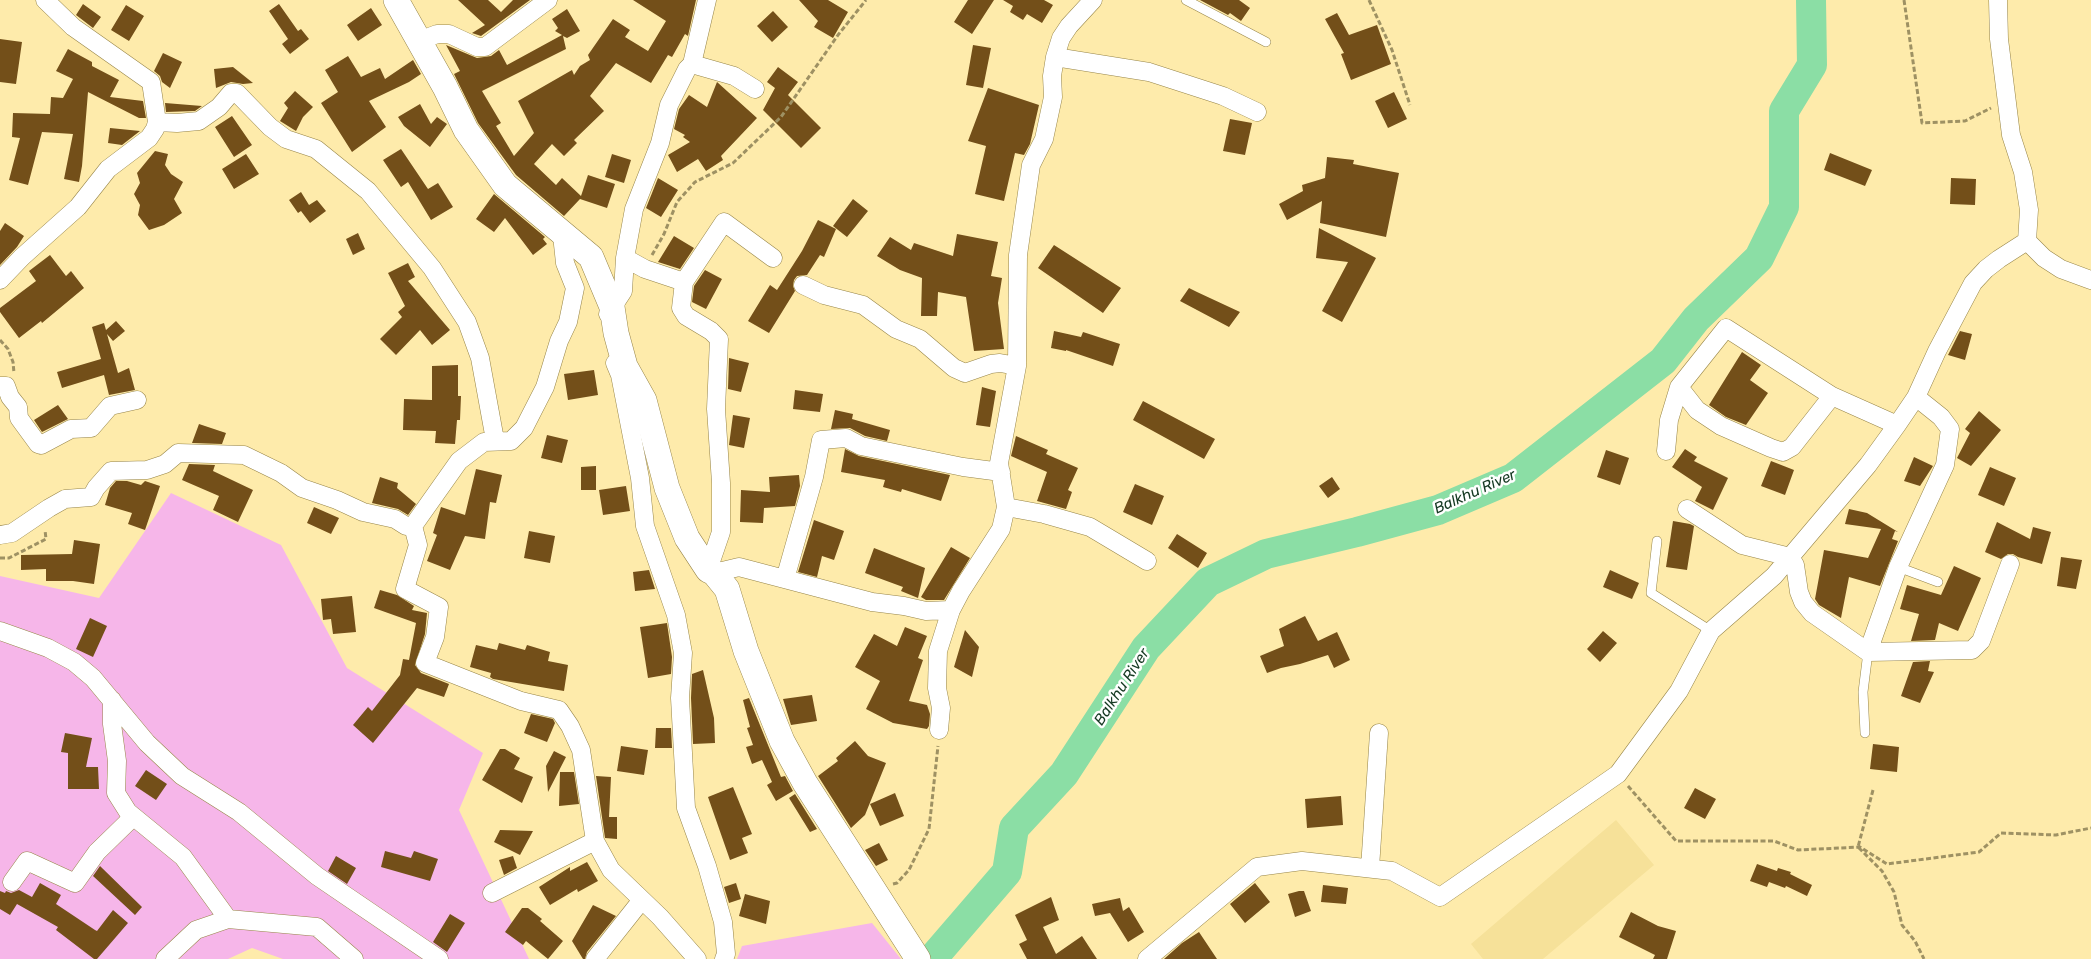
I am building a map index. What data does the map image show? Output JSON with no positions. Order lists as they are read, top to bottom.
{
  "water": ["Balkhu River"]
}
